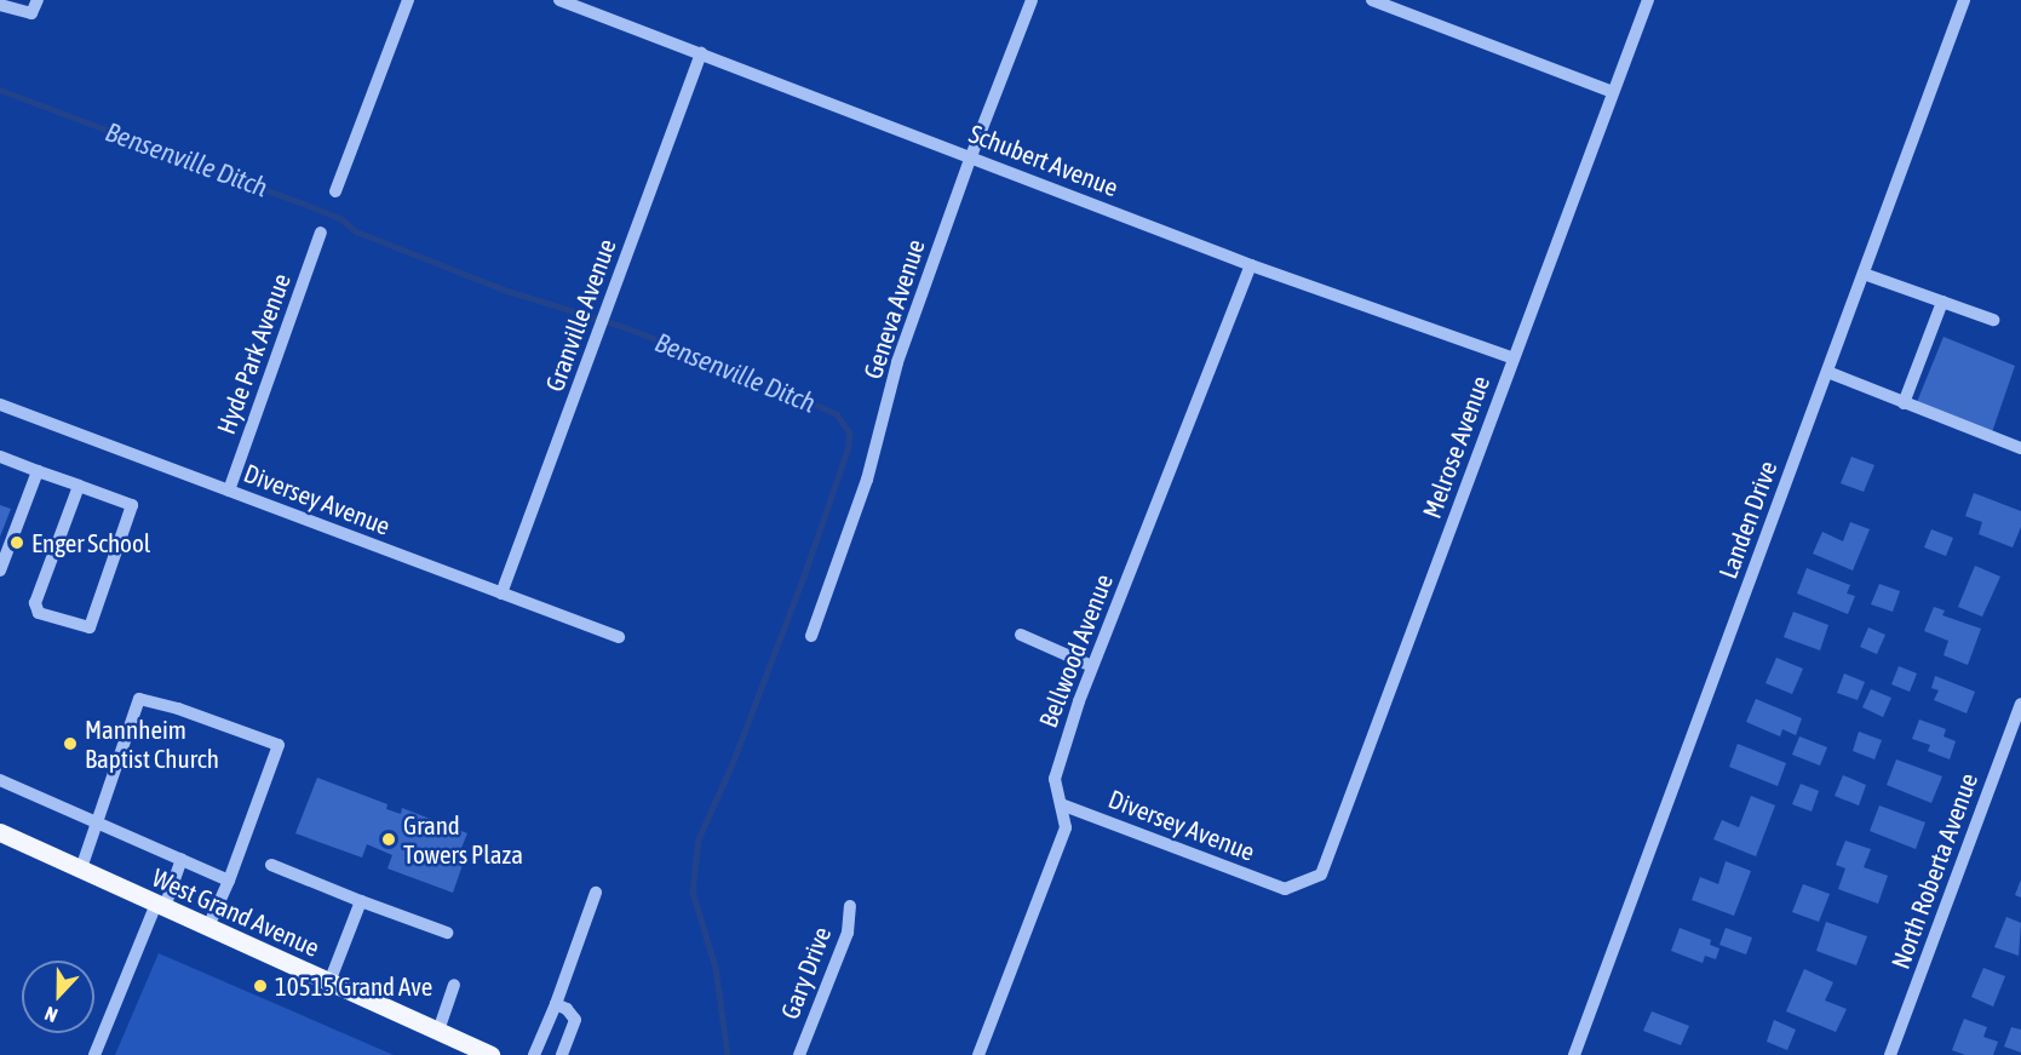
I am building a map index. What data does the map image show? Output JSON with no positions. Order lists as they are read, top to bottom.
{
  "streets": {
    "main road": ["West Grand Avenue"],
    "street": [
      "Schubert Avenue",
      "Geneva Avenue",
      "Granville Avenue",
      "Hyde Park Avenue",
      "Melrose Avenue",
      "Diversey Avenue",
      "Landen Drive",
      "Bellwood Avenue",
      "North Roberta Avenue",
      "Gary Drive"
    ]
  },
  "crossings": [
    ["Schubert Avenue", "Geneva Avenue"],
    ["Schubert Avenue", "Granville Avenue"],
    ["Schubert Avenue", "Melrose Avenue"],
    ["Schubert Avenue", "Bellwood Avenue"],
    ["Granville Avenue", "Diversey Avenue"],
    ["Hyde Park Avenue", "Diversey Avenue"],
    ["Melrose Avenue", "Diversey Avenue"],
    ["Diversey Avenue", "Bellwood Avenue"]
  ],
  "water": ["Bensenville Ditch"],
  "places": [
    "Enger School",
    "Mannheim Baptist Church",
    "Grand Towers Plaza",
    "10515 Grand Ave"
  ],
  "north": "bottom"
}
